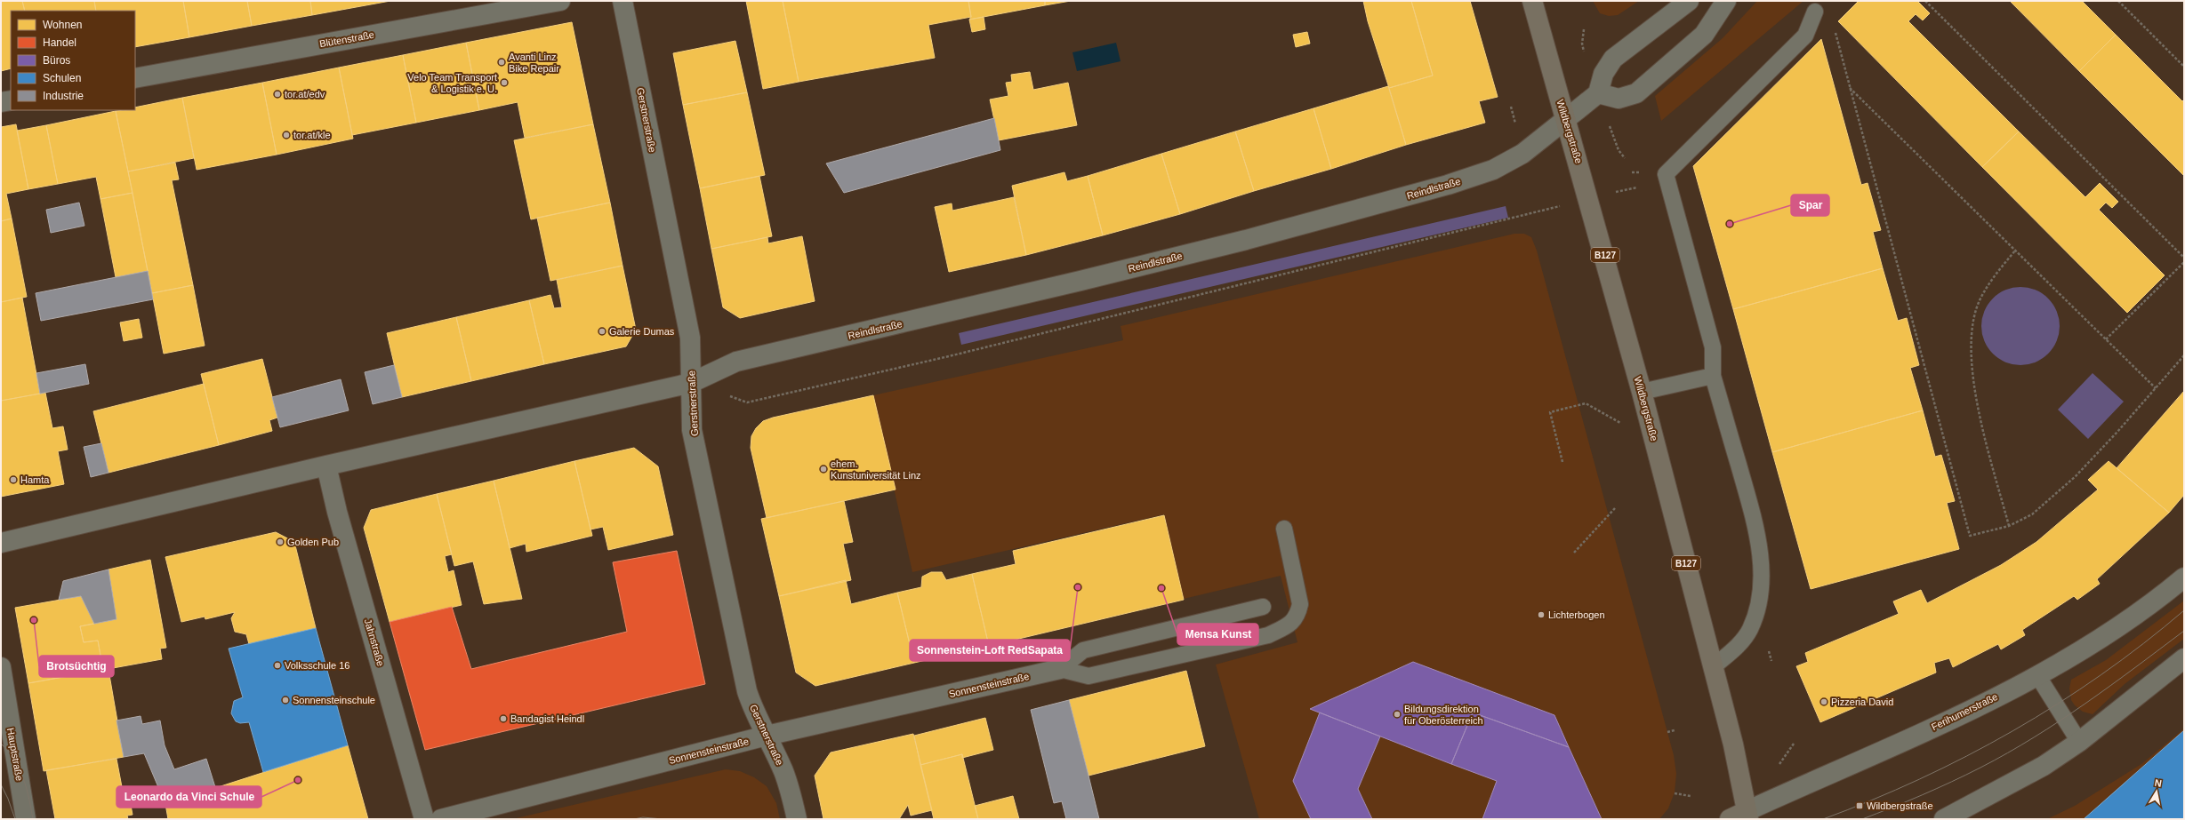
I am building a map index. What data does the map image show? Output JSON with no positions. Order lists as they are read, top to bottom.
{
  "streets": {
    "main road": ["Wildbergstraße", "B127"],
    "street": [
      "Blütenstraße",
      "Gerstnerstraße",
      "Reindlstraße",
      "Jahnstraße",
      "Sonnensteinstraße",
      "Ferihumerstraße",
      "Hauptstraße"
    ]
  },
  "crossings": [
    ["Gerstnerstraße", "Reindlstraße"],
    ["Gerstnerstraße", "Sonnensteinstraße"],
    ["Wildbergstraße", "Reindlstraße"],
    ["Wildbergstraße", "Ferihumerstraße"],
    ["Reindlstraße", "Jahnstraße"]
  ],
  "places": {
    "other": [
      "Avanti Linz Bike Repair",
      "Velo Team Transport & Logistik e. U.",
      "tor.at/edv",
      "tor.at/kle",
      "Spar",
      "Galerie Dumas",
      "ehem. Kunstuniversität Linz",
      "Hamta",
      "Golden Pub",
      "Sonnenstein-Loft RedSapata",
      "Mensa Kunst",
      "Lichterbogen",
      "Brotsüchtig",
      "Volksschule 16",
      "Sonnensteinschule",
      "Pizzeria David",
      "Bildungsdirektion für Oberösterreich",
      "Bandagist Heindl",
      "Leonardo da Vinci Schule"
    ],
    "transit": ["Wildbergstraße"]
  },
  "legend": [
    "Wohnen",
    "Handel",
    "Büros",
    "Schulen",
    "Industrie"
  ],
  "north": "top"
}
